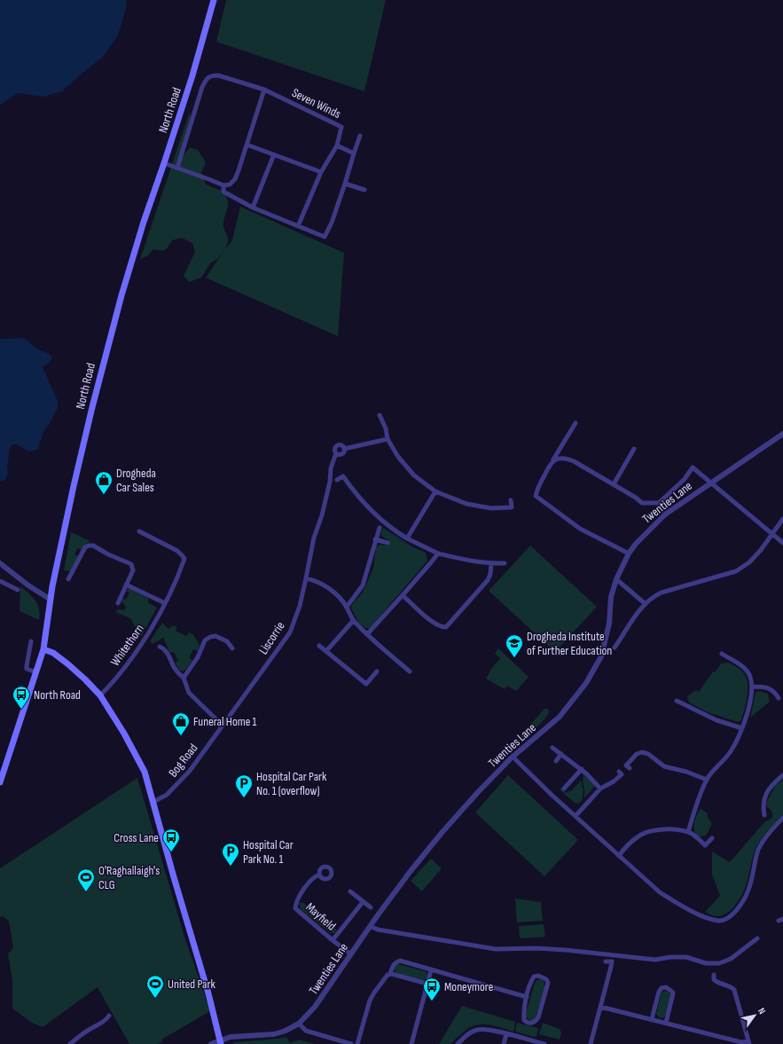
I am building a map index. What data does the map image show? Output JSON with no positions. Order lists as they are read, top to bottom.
{
  "streets": {
    "main road": ["North Road"],
    "street": [
      "Seven Winds",
      "Twenties Lane",
      "Liscorrie",
      "Whitethorn",
      "Bog Road",
      "Mayfield"
    ]
  },
  "crossings": [
    ["Twenties Lane", "Mayfield"],
    ["Liscorrie", "Bog Road"]
  ],
  "places": {
    "shop": ["Drogheda Car Sales", "Funeral Home 1"],
    "school or university": ["Drogheda Institute of Further Education"],
    "bus stop": ["North Road", "Cross Lane", "Moneymore"],
    "parking": ["Hospital Car Park No. 1 (overflow)", "Hospital Car Park No. 1"],
    "sports": ["O'Raghallaigh's CLG", "United Park"]
  },
  "north": "top right"
}
